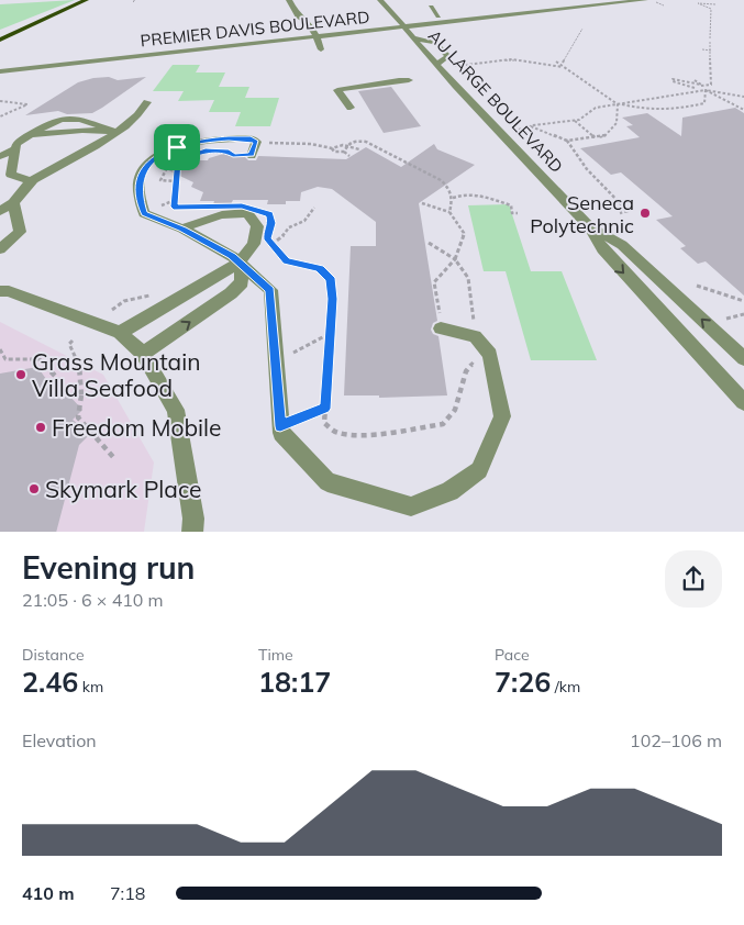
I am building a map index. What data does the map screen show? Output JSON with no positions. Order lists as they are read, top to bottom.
{
  "streets": {
    "street": ["PREMIER DAVIS BOULEVARD", "AU LARGE BOULEVARD"]
  },
  "crossings": [
    ["PREMIER DAVIS BOULEVARD", "AU LARGE BOULEVARD"]
  ],
  "places": [
    "Seneca Polytechnic",
    "Grass Mountain Villa Seafood",
    "Freedom Mobile",
    "Skymark Place"
  ],
  "page": {
    "heading": ["Evening run", "21:05 · 6 × 410 m"],
    "stats": [
      ["Distance", "2.46 km"],
      ["Time", "18:17"],
      ["Pace", "7:26 /km"]
    ],
    "chart": ["Elevation", "102–106 m"],
    "list": [
      {
        "name": "410 m",
        "note": "7:18"
      }
    ]
  }
}
